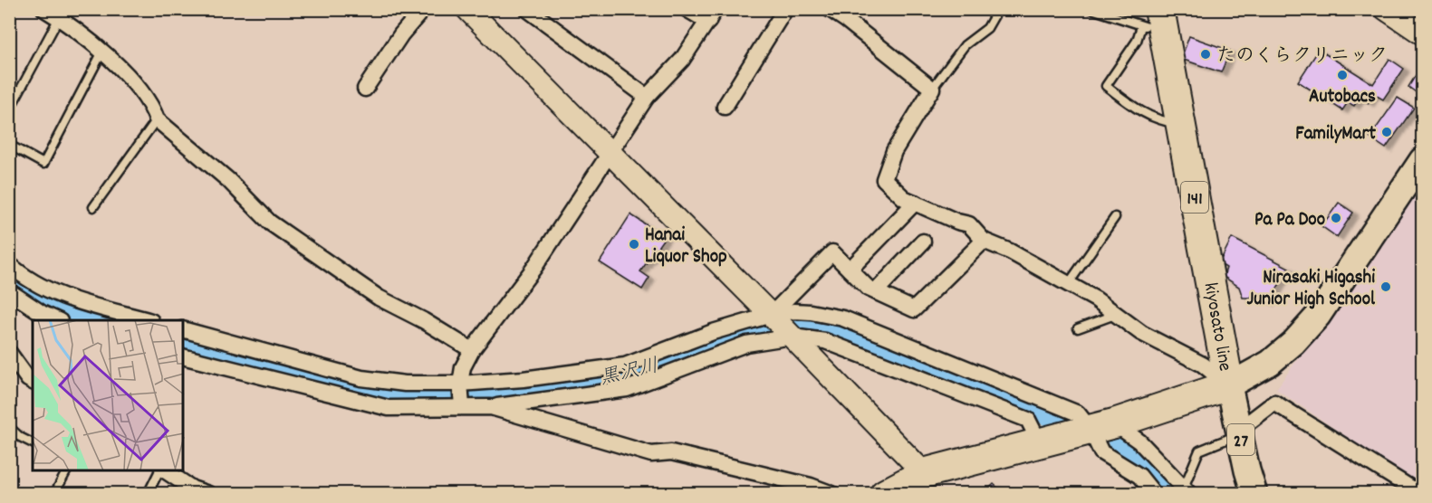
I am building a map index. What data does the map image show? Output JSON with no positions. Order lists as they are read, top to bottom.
{
  "streets": {
    "highway": ["141", "kiyosato line"],
    "main road": ["27"]
  },
  "crossings": [
    ["kiyosato line", "27"]
  ],
  "water": ["黒沢川"],
  "places": [
    "たのくらクリニック",
    "Autobacs",
    "FamilyMart",
    "Pa Pa Doo",
    "Hanai Liquor Shop",
    "Nirasaki Higashi Junior High School"
  ]
}
